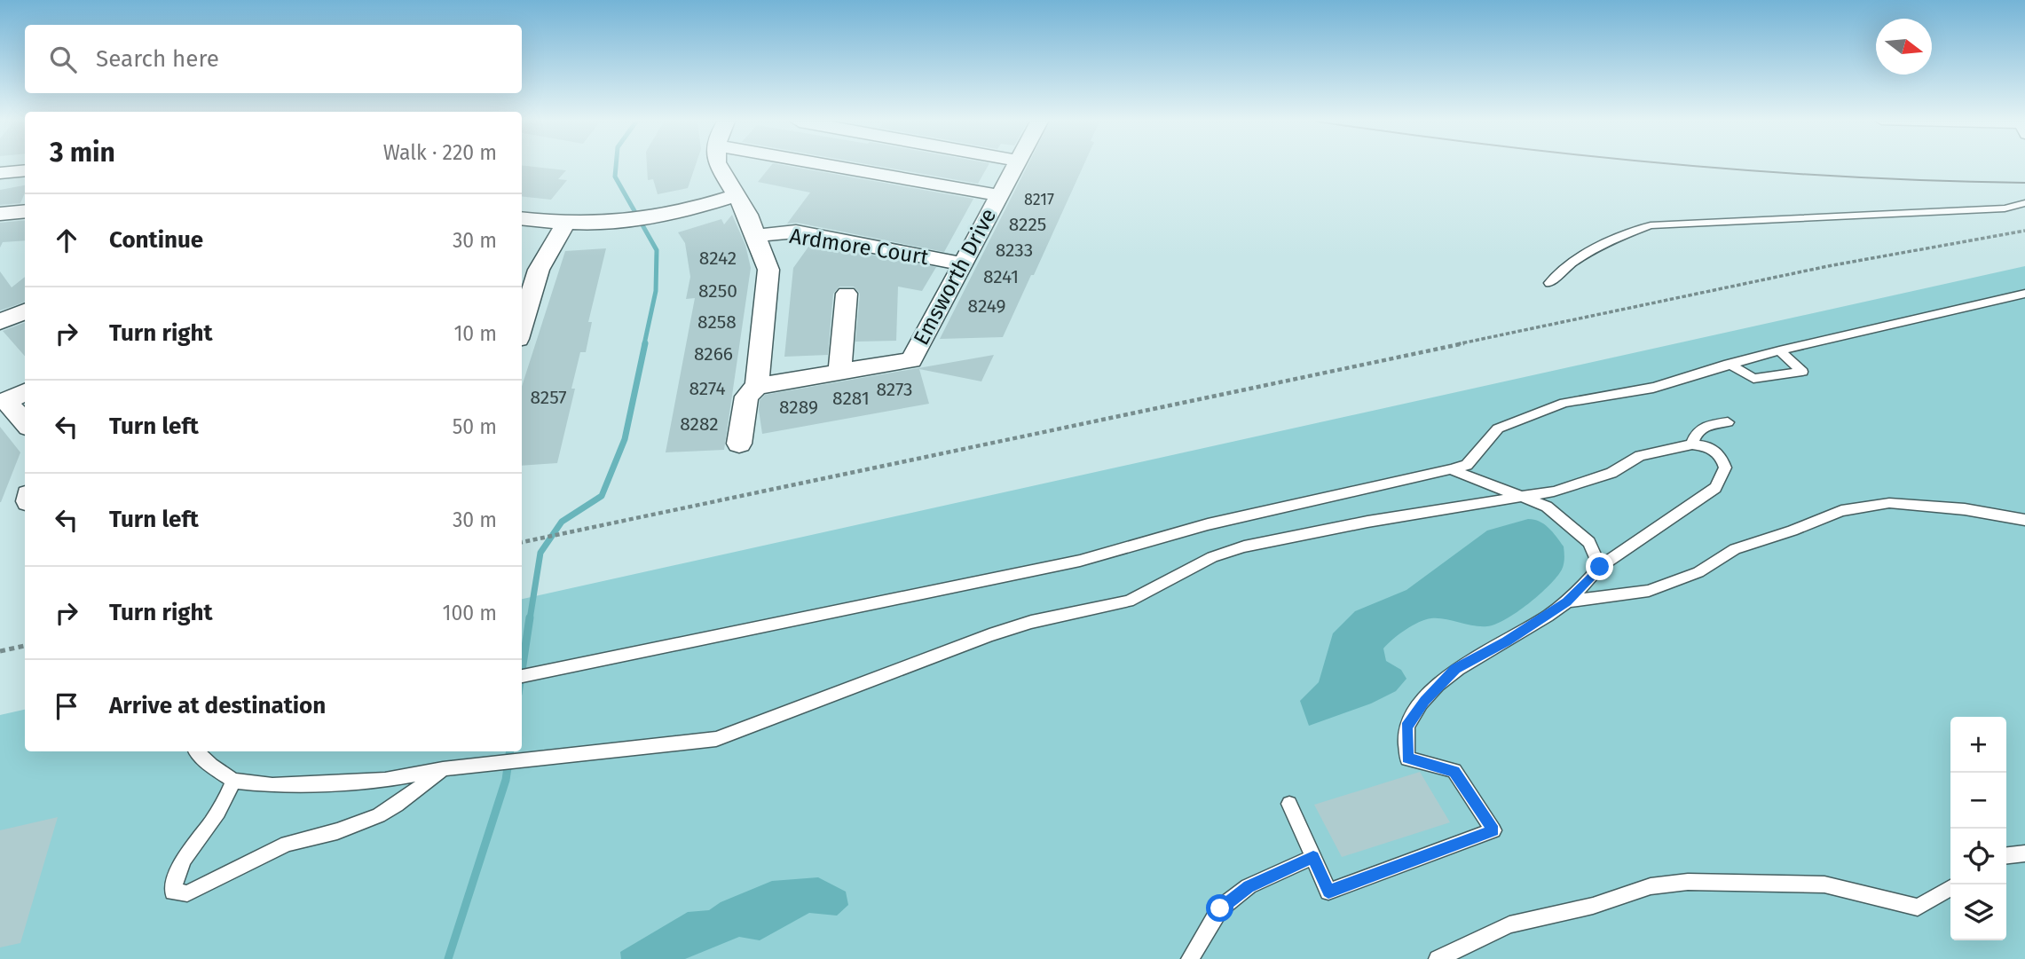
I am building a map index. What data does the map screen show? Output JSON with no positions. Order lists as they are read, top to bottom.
{
  "streets": {
    "street": ["Ardmore Court", "Emsworth Drive"]
  },
  "crossings": [
    ["Ardmore Court", "Emsworth Drive"]
  ],
  "house_numbers": [
    "8217",
    "8225",
    "8233",
    "8242",
    "8241",
    "8250",
    "8249",
    "8258",
    "8266",
    "8274",
    "8273",
    "8257",
    "8281",
    "8289",
    "8282"
  ],
  "north": "right",
  "page": {
    "search": "Search here",
    "heading": ["3 min", "Walk · 220 m"],
    "list": [
      ["Continue", "30 m"],
      ["Turn right", "10 m"],
      ["Turn left", "50 m"],
      ["Turn left", "30 m"],
      ["Turn right", "100 m"],
      "Arrive at destination"
    ],
    "map_buttons": ["+", "−"]
  }
}
